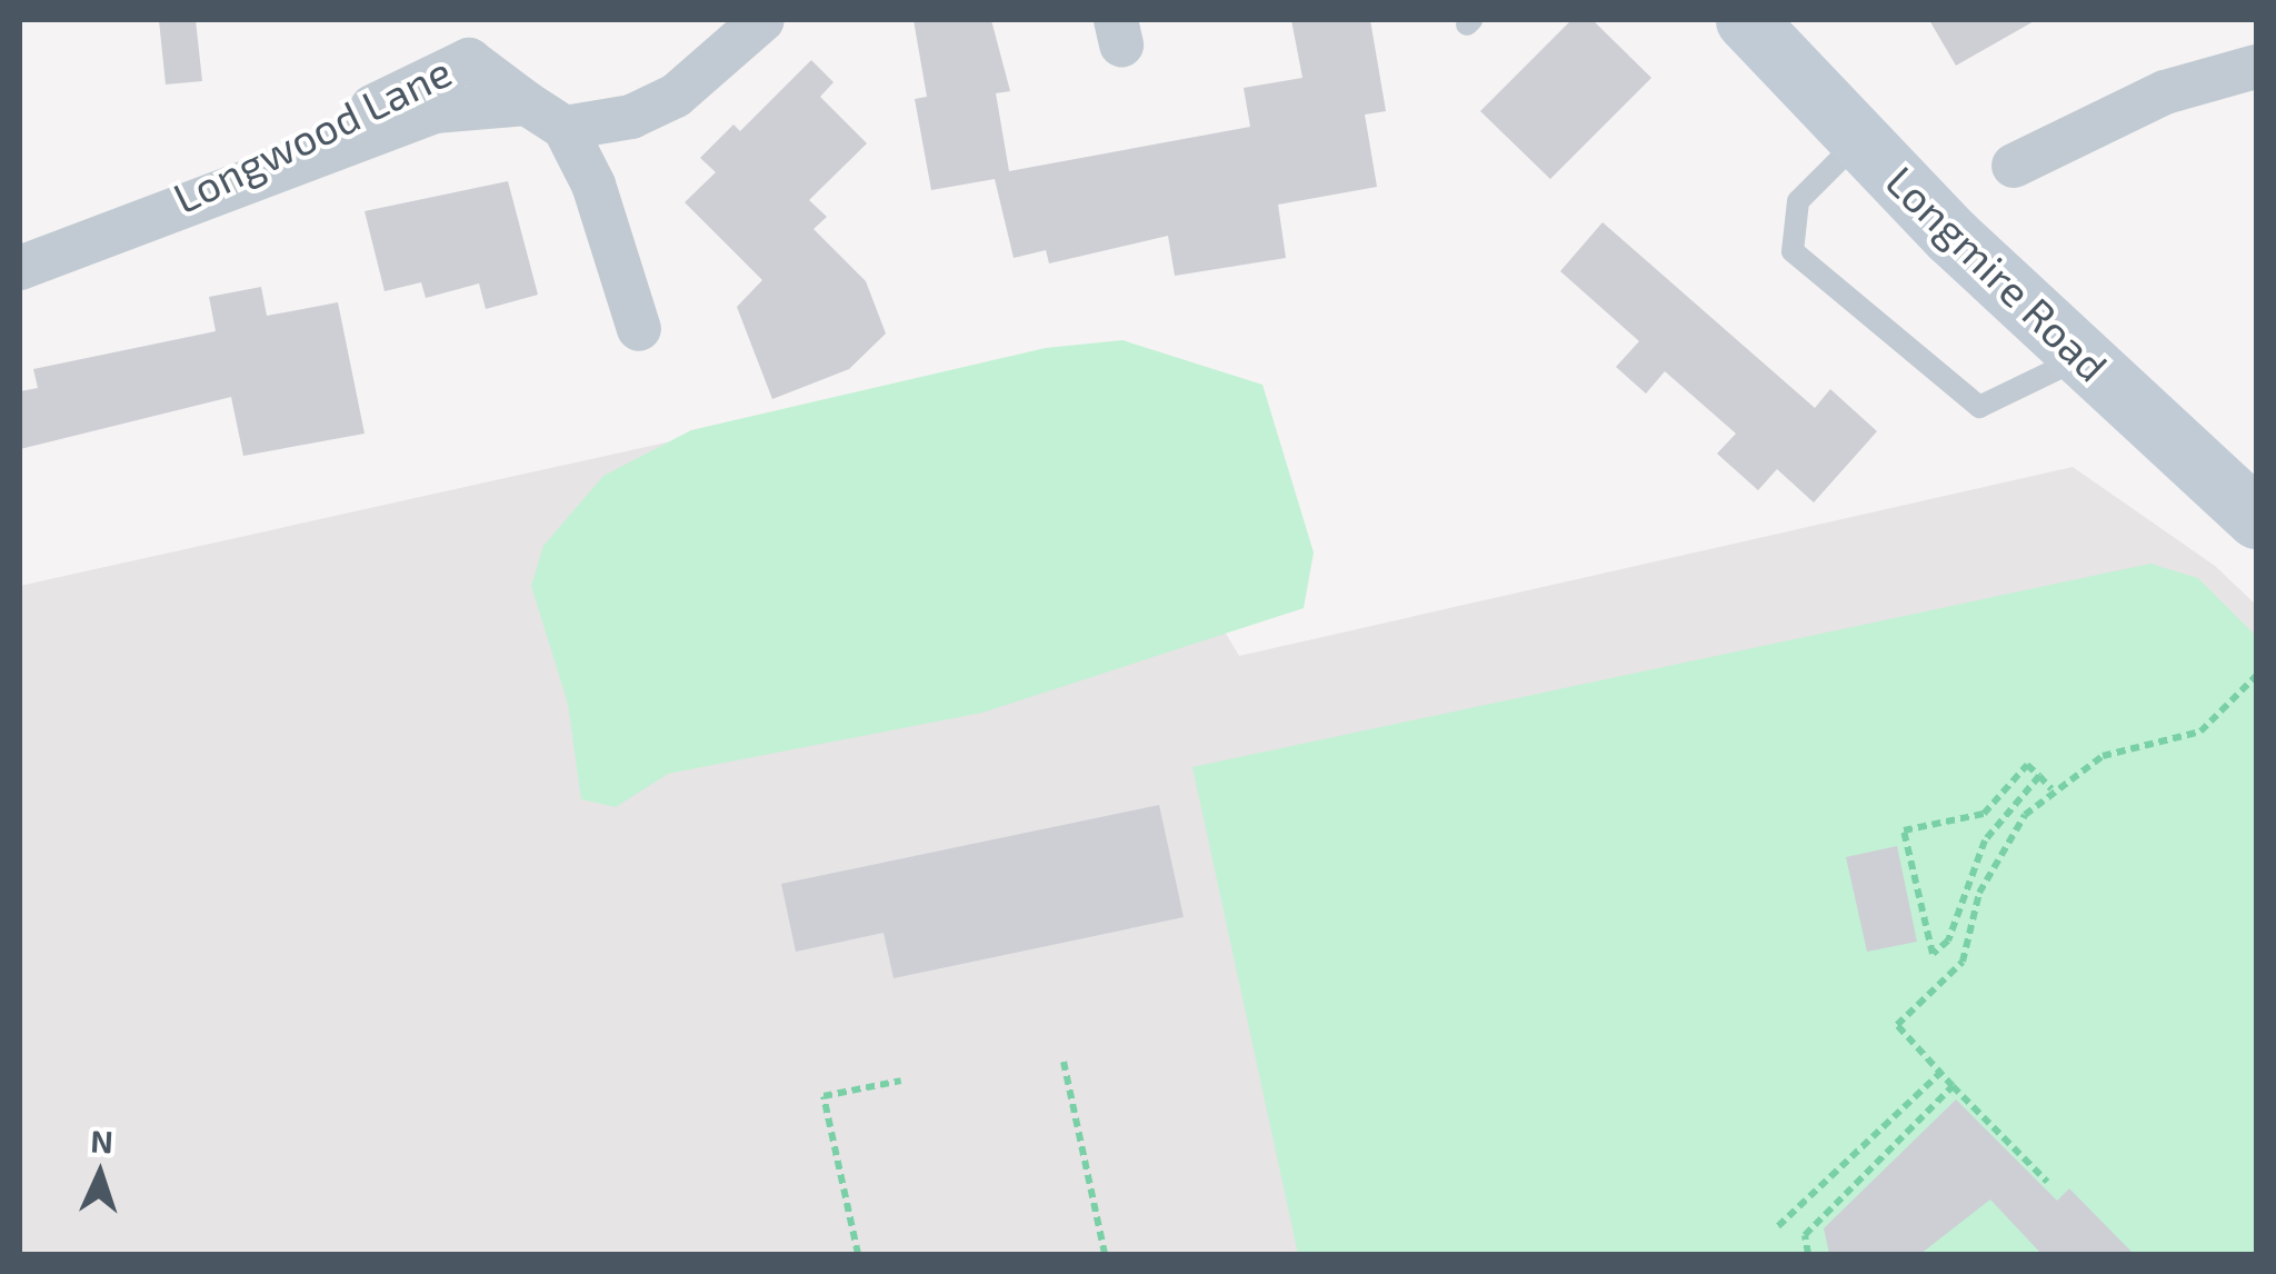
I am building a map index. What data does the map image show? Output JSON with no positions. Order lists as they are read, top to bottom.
{
  "streets": {
    "main road": ["Longmire Road"],
    "street": ["Longwood Lane"]
  },
  "north": "top"
}
